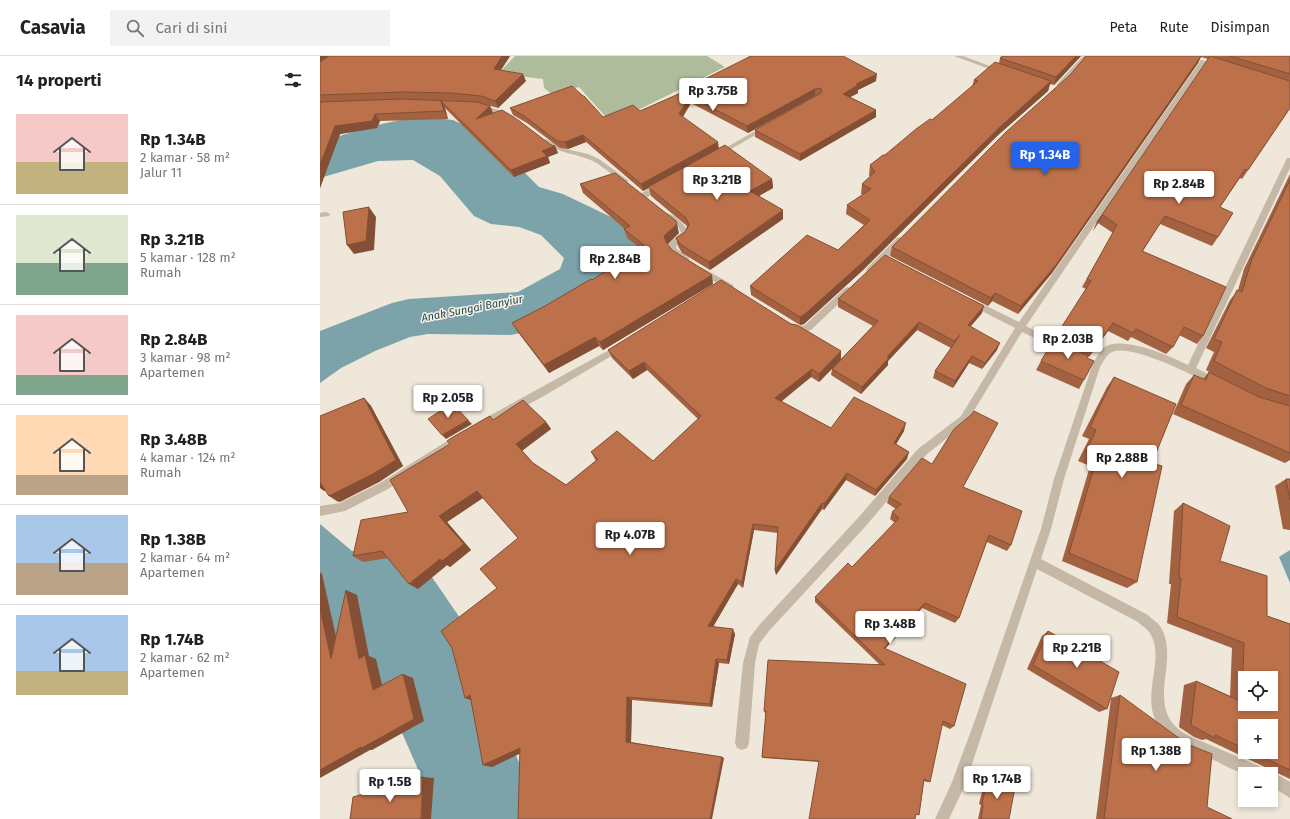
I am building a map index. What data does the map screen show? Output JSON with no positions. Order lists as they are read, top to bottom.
{
  "water": ["Anak Sungai Banyiur"],
  "page": {
    "header": "Casavia",
    "search": "Cari di sini",
    "nav": ["Peta", "Rute", "Disimpan"],
    "heading": "14 properti",
    "price": [
      "Rp 3.75B",
      "Rp 1.34B",
      "Rp 3.21B",
      "Rp 2.84B",
      "Rp 2.84B",
      "Rp 2.03B",
      "Rp 2.05B",
      "Rp 2.88B",
      "Rp 4.07B",
      "Rp 3.48B",
      "Rp 2.21B",
      "Rp 1.38B",
      "Rp 1.74B",
      "Rp 1.5B"
    ],
    "list": [
      {
        "name": "Rp 1.34B",
        "note": "2 kamar · 58 m² · Jalur 11"
      },
      {
        "name": "Rp 3.21B",
        "note": "5 kamar · 128 m² · Rumah"
      },
      {
        "name": "Rp 2.84B",
        "note": "3 kamar · 98 m² · Apartemen"
      },
      {
        "name": "Rp 3.48B",
        "note": "4 kamar · 124 m² · Rumah"
      },
      {
        "name": "Rp 1.38B",
        "note": "2 kamar · 64 m² · Apartemen"
      },
      {
        "name": "Rp 1.74B",
        "note": "2 kamar · 62 m² · Apartemen"
      }
    ],
    "map_buttons": ["+", "−"]
  }
}
